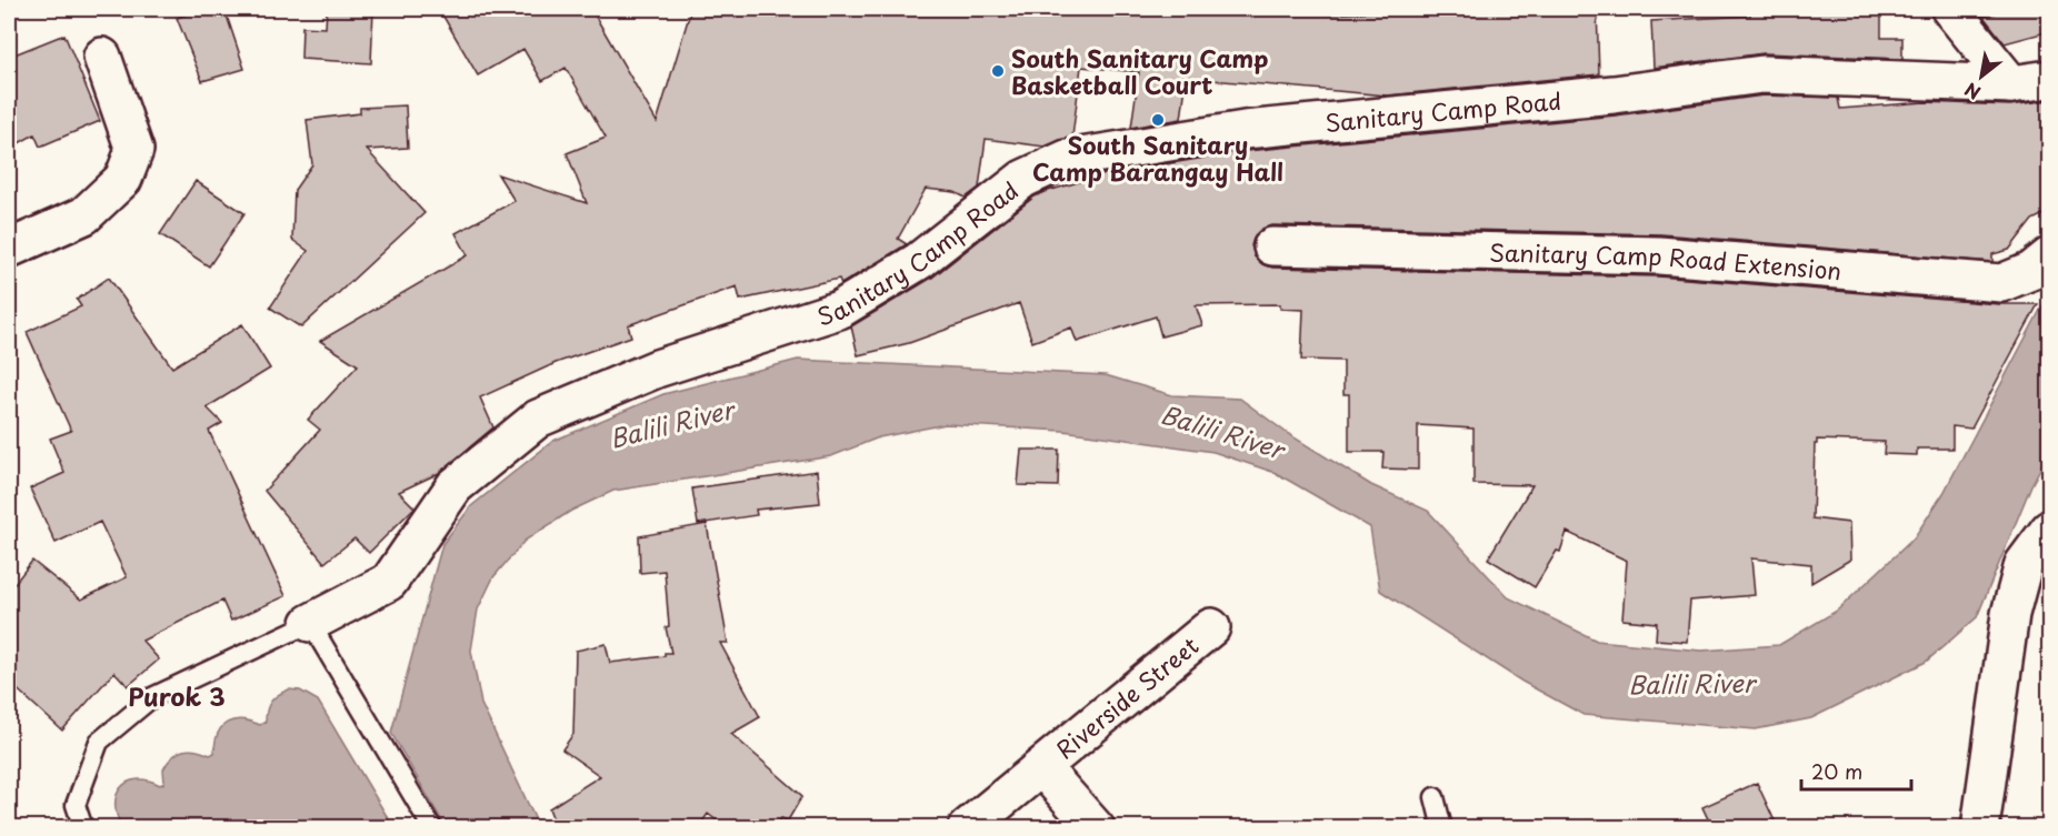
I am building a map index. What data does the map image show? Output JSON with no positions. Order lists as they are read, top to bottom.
{
  "streets": {
    "street": ["Sanitary Camp Road", "Sanitary Camp Road Extension", "Riverside Street"]
  },
  "districts": ["Purok 3"],
  "water": ["Balili River"],
  "places": ["South Sanitary Camp Basketball Court", "South Sanitary Camp Barangay Hall"],
  "scale_bar": "20 m",
  "north": "bottom left"
}
